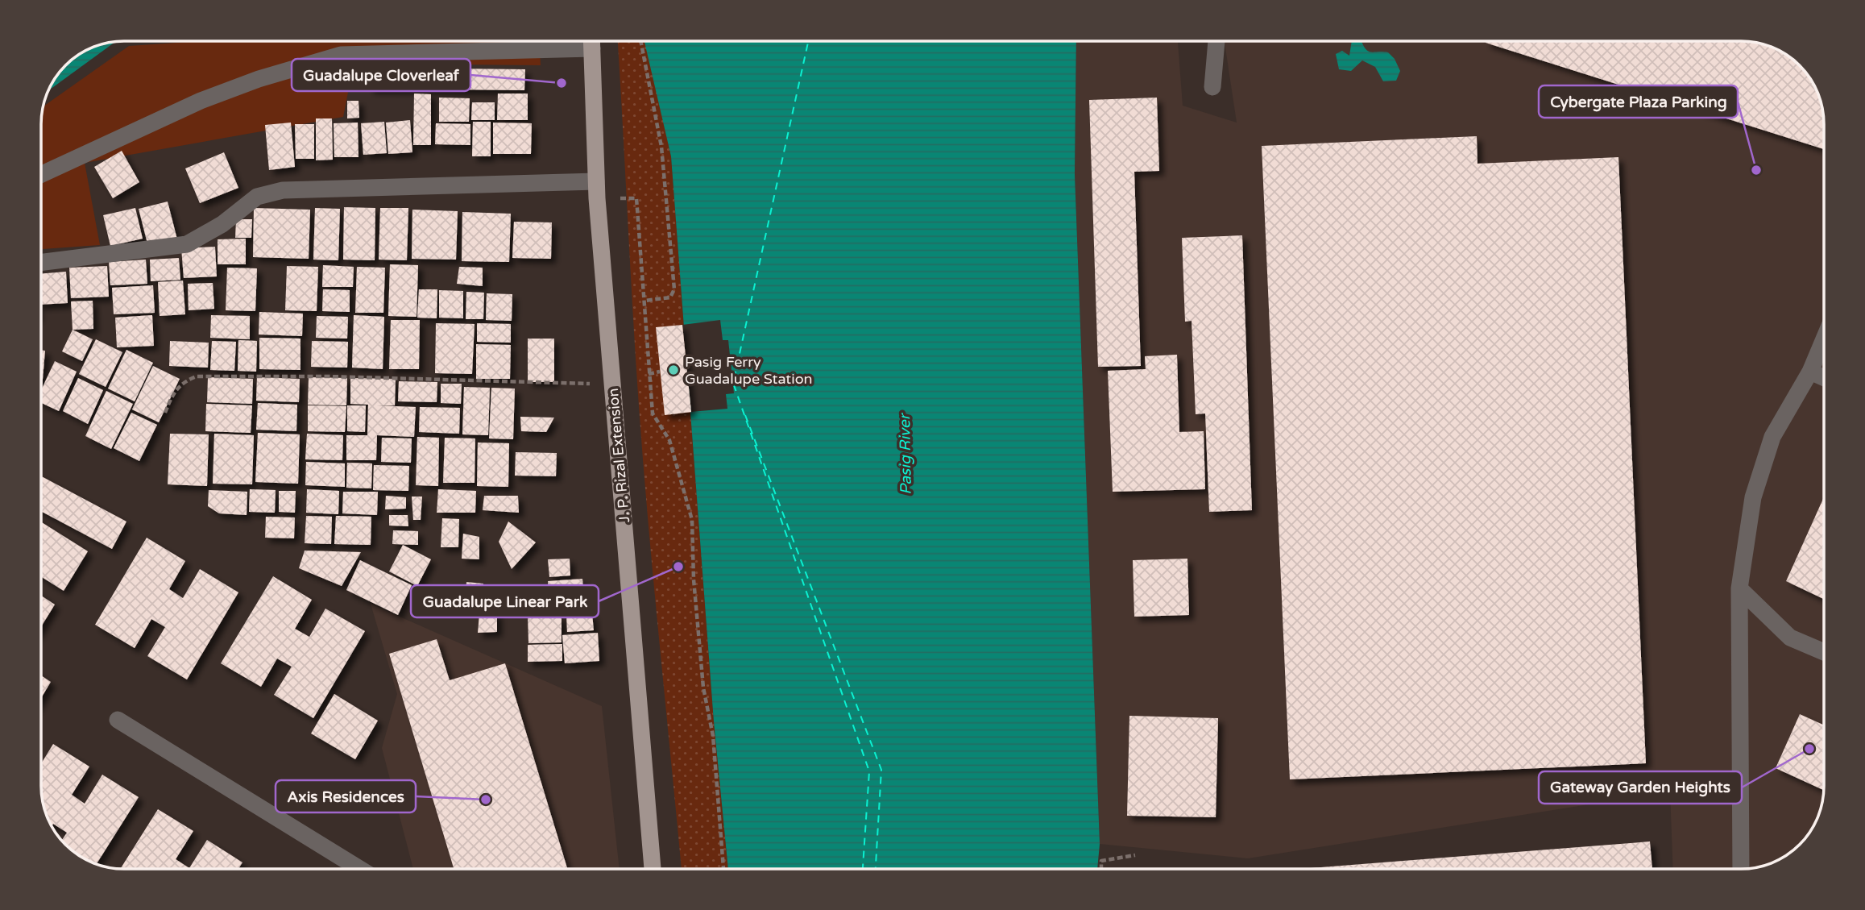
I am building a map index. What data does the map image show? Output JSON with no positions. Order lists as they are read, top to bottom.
{
  "streets": {
    "main road": ["J. P. Rizal Extension"]
  },
  "water": ["Pasig River"],
  "places": [
    "Guadalupe Cloverleaf",
    "Cybergate Plaza Parking",
    "Pasig Ferry Guadalupe Station",
    "Guadalupe Linear Park",
    "Gateway Garden Heights",
    "Axis Residences"
  ]
}
